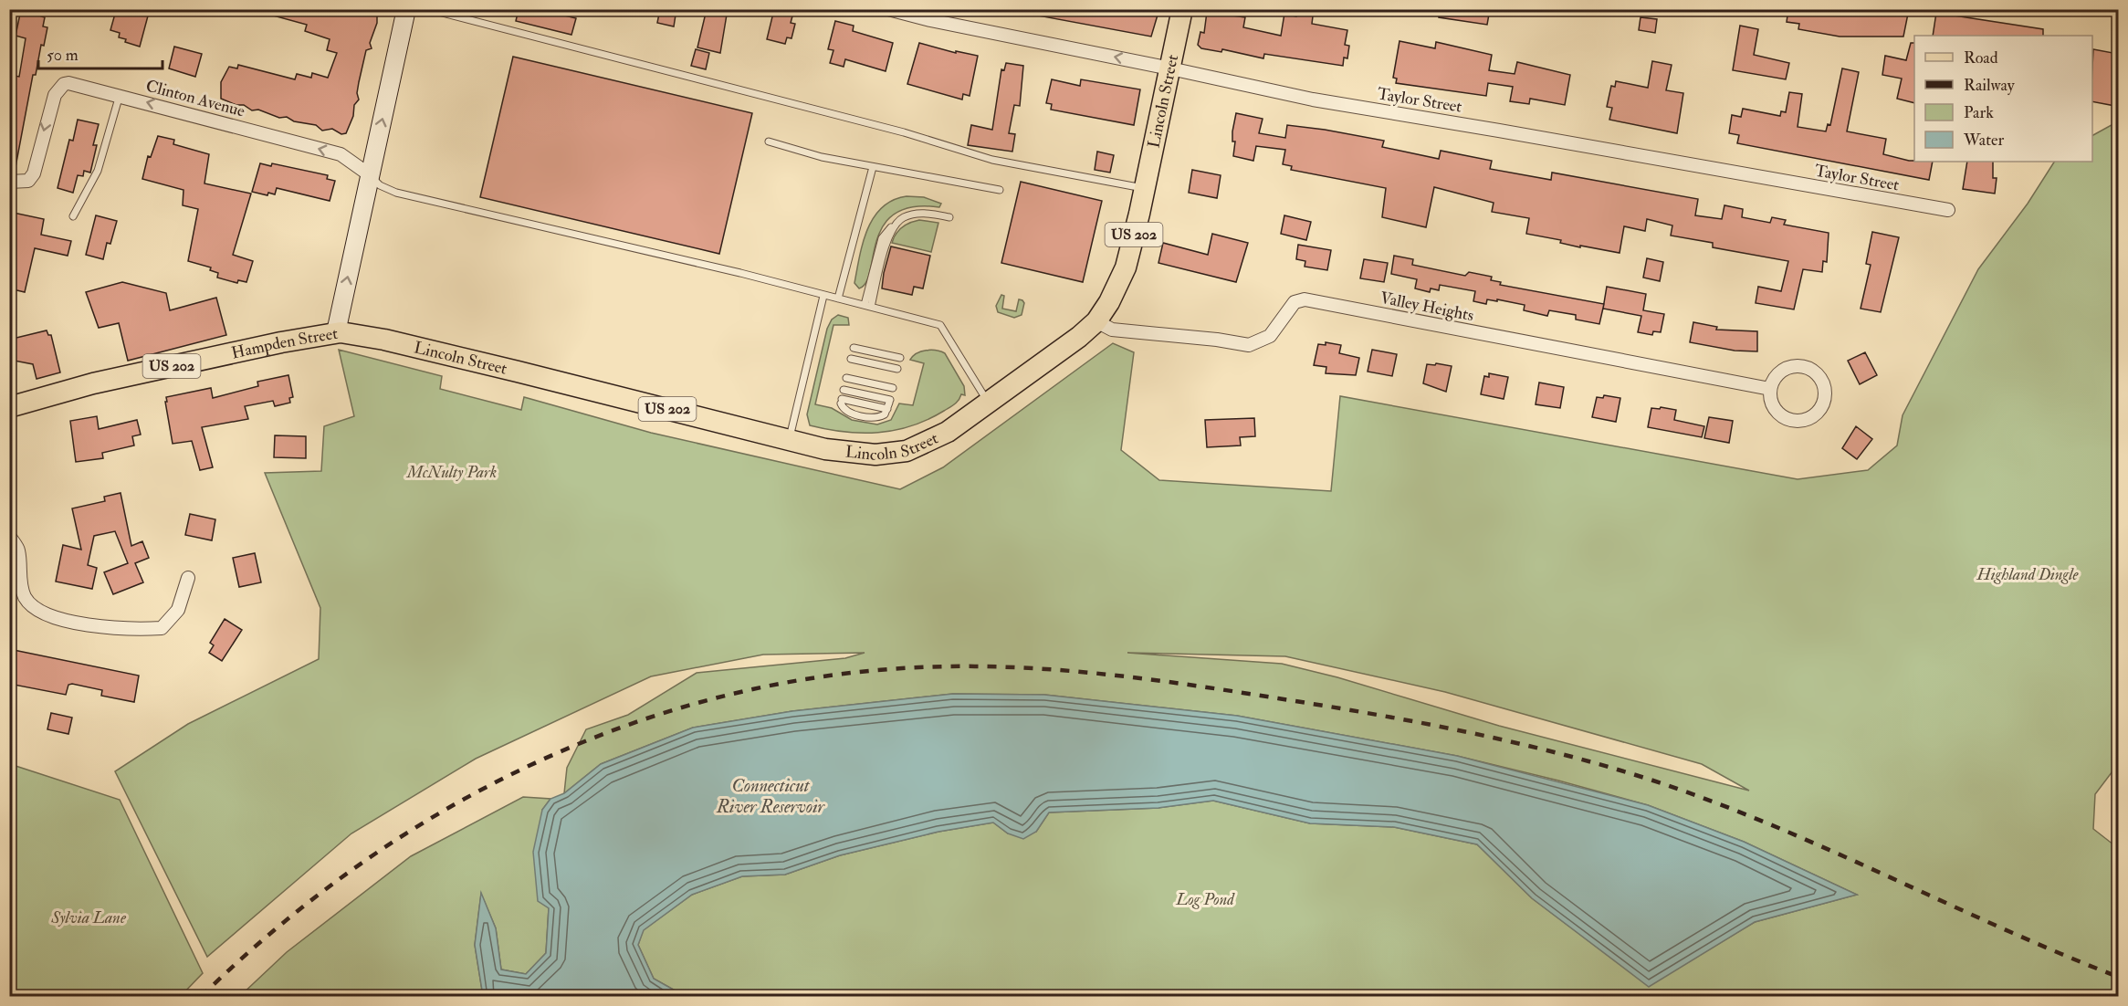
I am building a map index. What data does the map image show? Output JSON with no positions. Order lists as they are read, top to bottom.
{
  "streets": {
    "main road": ["Lincoln Street", "US 202", "Hampden Street"],
    "street": ["Clinton Avenue", "Taylor Street", "Valley Heights"]
  },
  "crossings": [
    ["Clinton Avenue", "Hampden Street"],
    ["Taylor Street", "Lincoln Street"],
    ["Lincoln Street", "Valley Heights"],
    ["Lincoln Street", "Hampden Street"]
  ],
  "one_way": ["Clinton Avenue", "Hampden Street"],
  "water": ["Connecticut River Reservoir"],
  "parks": [
    "McNulty Park",
    "Highland Dingle",
    "Log Pond",
    "Sylvia Lane"
  ],
  "legend": [
    "Road",
    "Railway",
    "Park",
    "Water"
  ],
  "scale_bar": "50 m"
}
